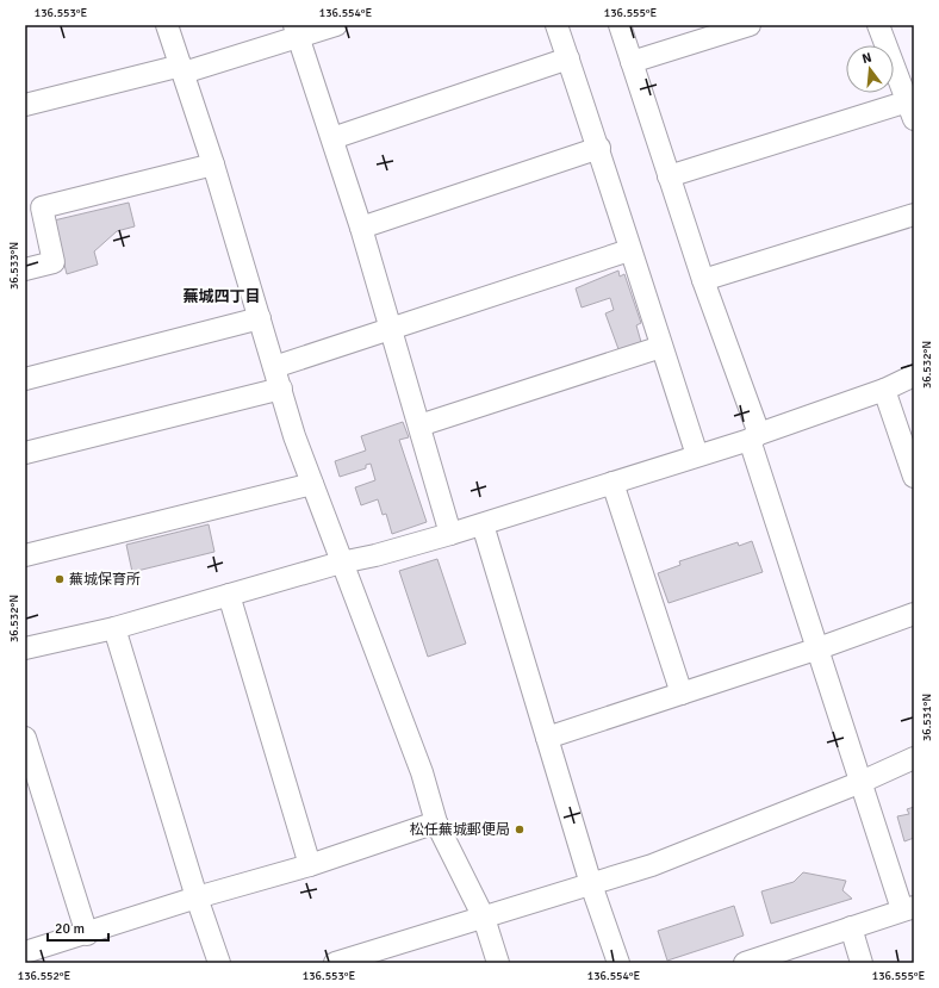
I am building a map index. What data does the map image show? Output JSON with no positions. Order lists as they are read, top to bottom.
{
  "districts": ["蕪城四丁目"],
  "places": ["蕪城保育所", "松任蕪城郵便局"],
  "scale_bar": "20 m",
  "north": "top",
  "coordinates": [
    "136.553°E",
    "136.554°E",
    "136.555°E",
    "36.533°N",
    "36.532°N",
    "36.531°N",
    "136.552°E"
  ]
}
